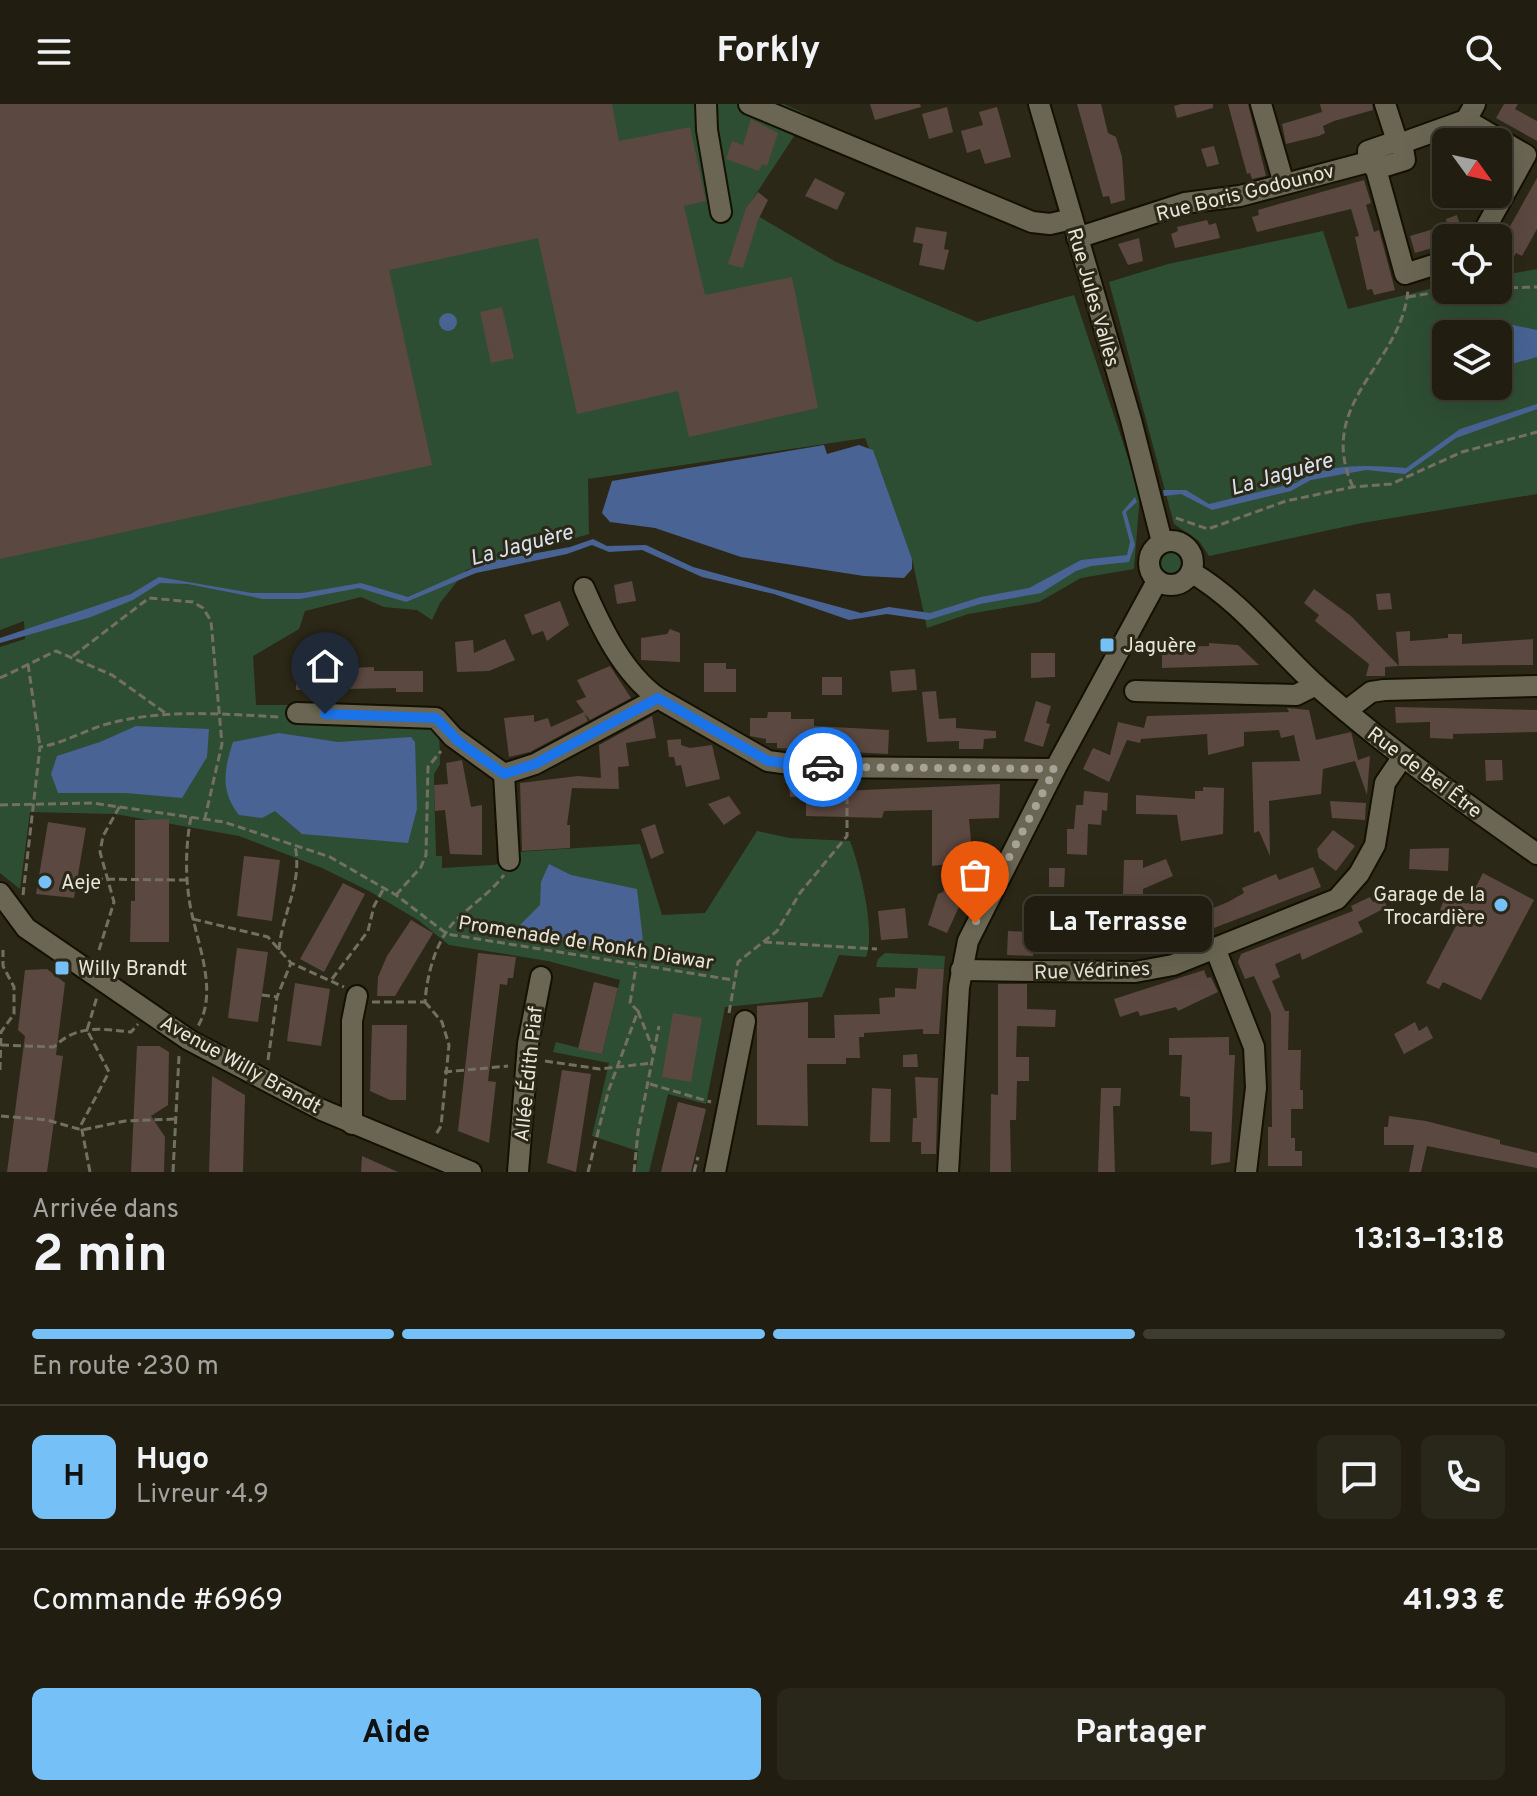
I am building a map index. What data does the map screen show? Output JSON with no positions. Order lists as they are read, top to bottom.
{
  "streets": {
    "street": [
      "Rue Boris Godounov",
      "Rue Jules Vallès",
      "Rue de Bel Être",
      "Rue Védrines",
      "Avenue Willy Brandt",
      "Allée Édith Piaf"
    ],
    "path": ["Promenade de Ronkh Diawar"]
  },
  "crossings": [
    ["Rue Boris Godounov", "Rue Jules Vallès"],
    ["Rue Jules Vallès", "Rue de Bel Être"],
    ["Rue de Bel Être", "Rue Védrines"]
  ],
  "water": ["La Jaguère"],
  "places": {
    "transit": ["Jaguère", "Willy Brandt"],
    "other": ["Aeje", "Garage de la Trocardière", "La Terrasse"]
  },
  "north": "bottom right",
  "page": {
    "header": "Forkly",
    "bubble": "La Terrasse",
    "heading": ["2 min", "Arrivée dans", "13:13–13:18"],
    "panel": [
      "Hugo",
      "Livreur · 4.9",
      "Commande #6969",
      "41.93 €"
    ],
    "bar": "En route · 230 m",
    "round": "H",
    "buttons": ["Aide", "Partager"]
  }
}
